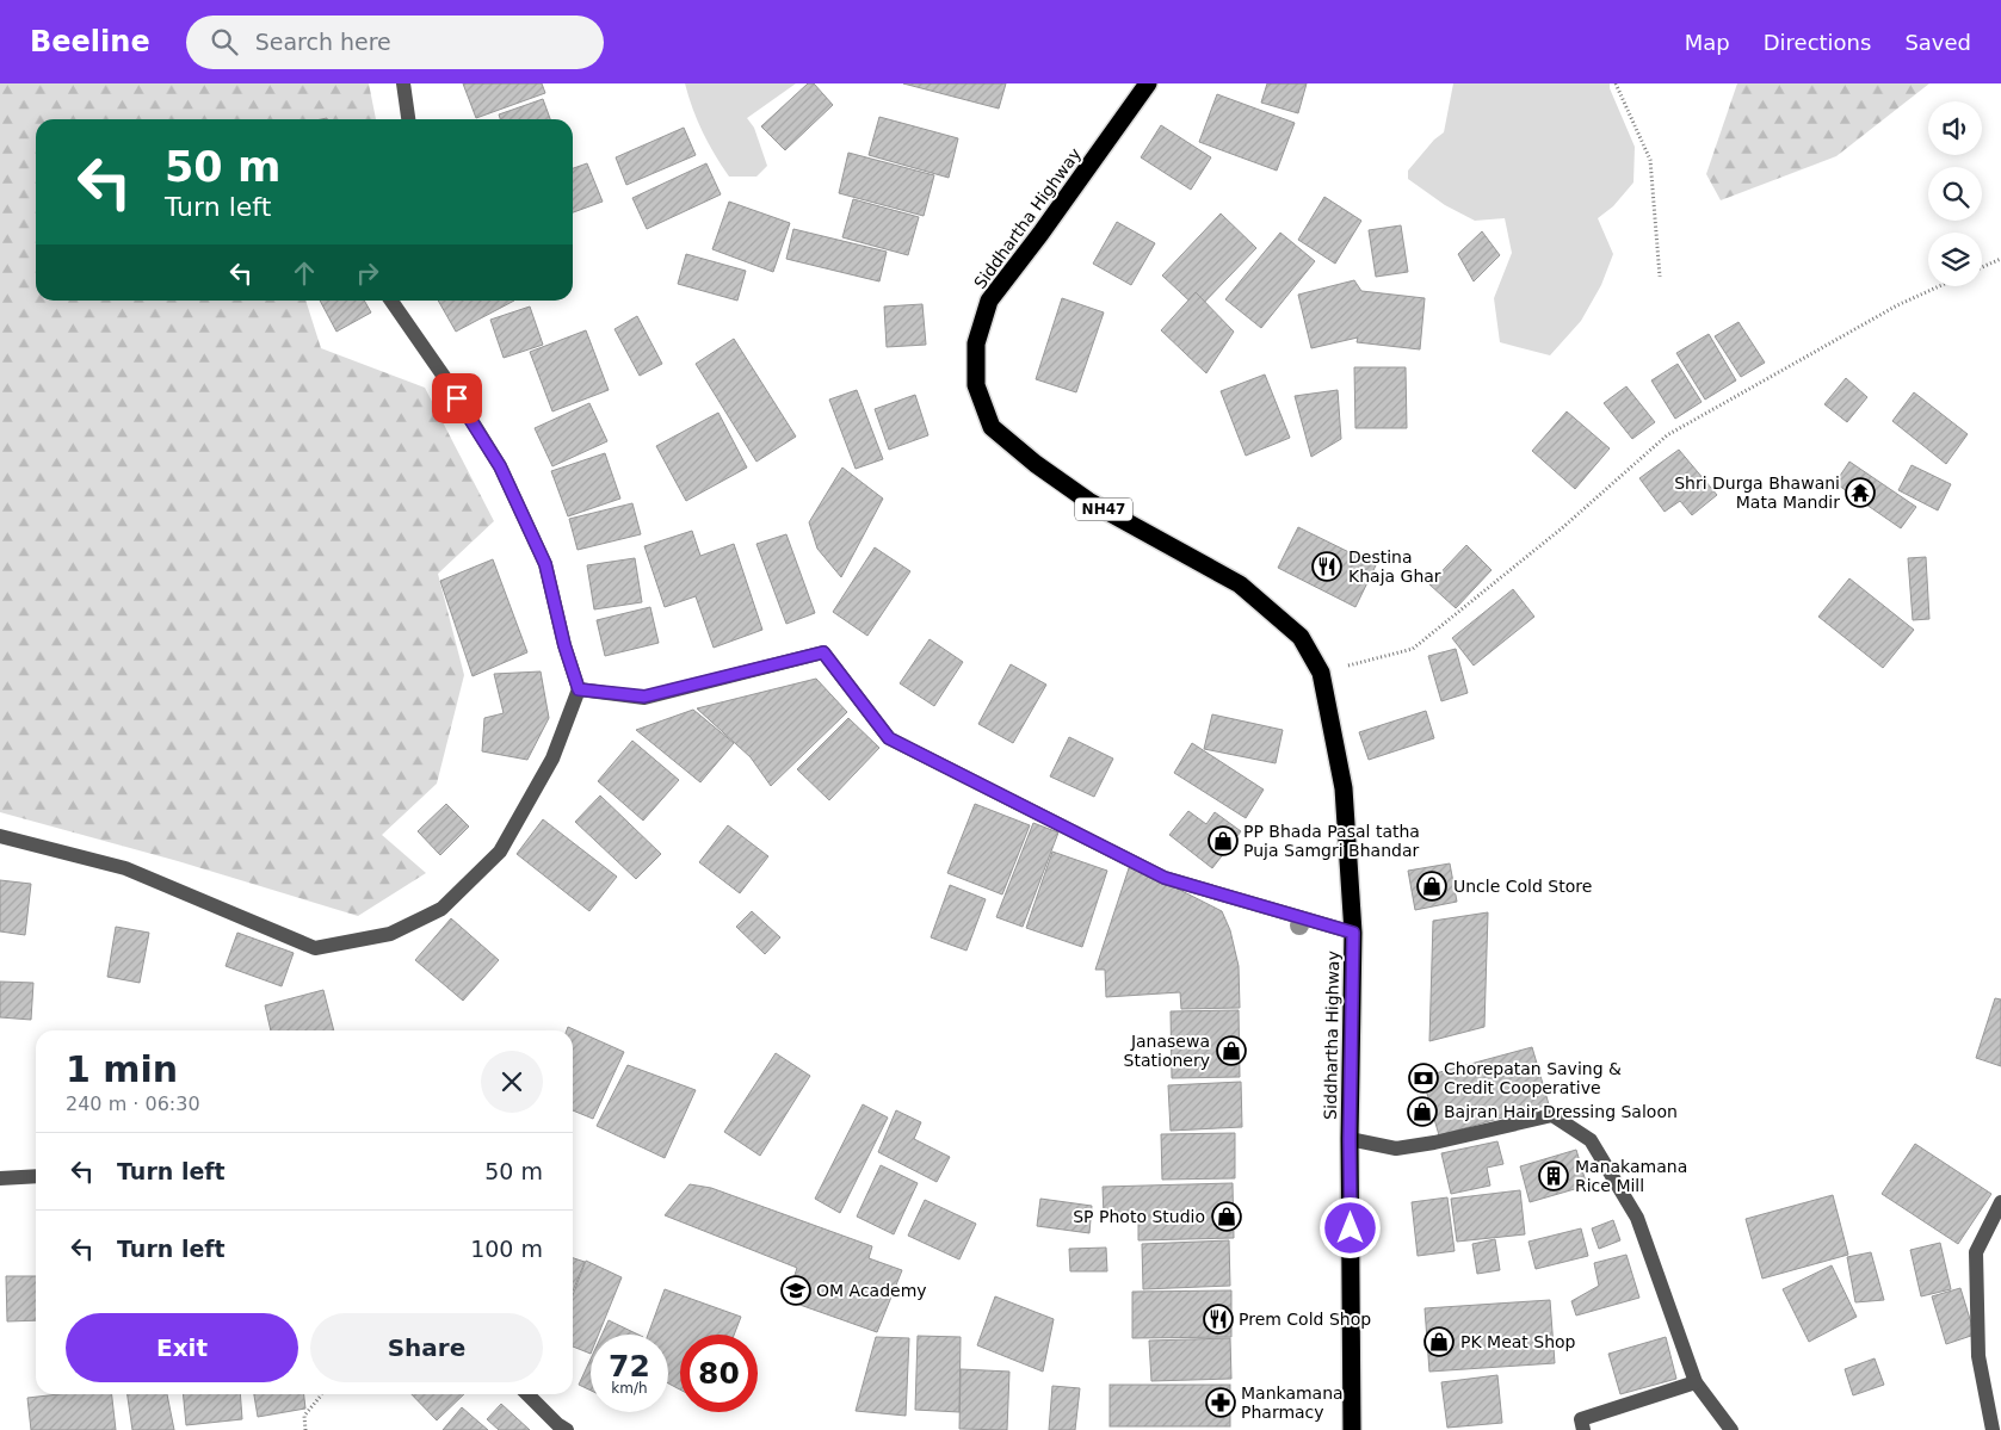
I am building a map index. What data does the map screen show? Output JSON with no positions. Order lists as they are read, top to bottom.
{
  "streets": {
    "highway": ["Siddhartha Highway", "NH47"]
  },
  "places": {
    "temple": ["Shri Durga Bhawani Mata Mandir"],
    "restaurant": ["Destina Khaja Ghar", "Prem Cold Shop"],
    "shop": [
      "PP Bhada Pasal tatha Puja Samgri Bhandar",
      "Uncle Cold Store",
      "Janasewa Stationery",
      "Bajran Hair Dressing Saloon",
      "SP Photo Studio",
      "PK Meat Shop"
    ],
    "bank": ["Chorepatan Saving & Credit Cooperative"],
    "building": ["Manakamana Rice Mill"],
    "school or university": ["OM Academy"],
    "pharmacy": ["Mankamana Pharmacy"]
  },
  "page": {
    "header": "Beeline",
    "search": "Search here",
    "nav": ["Map", "Directions", "Saved"],
    "turn": ["50 m", "Turn left"],
    "heading": ["1 min", "240 m · 06:30"],
    "list": [
      {
        "name": "Turn left",
        "value": "50 m"
      },
      {
        "name": "Turn left",
        "value": "100 m"
      }
    ],
    "buttons": ["Exit", "Share"],
    "speed": "72 km/h",
    "limit": "80"
  }
}
